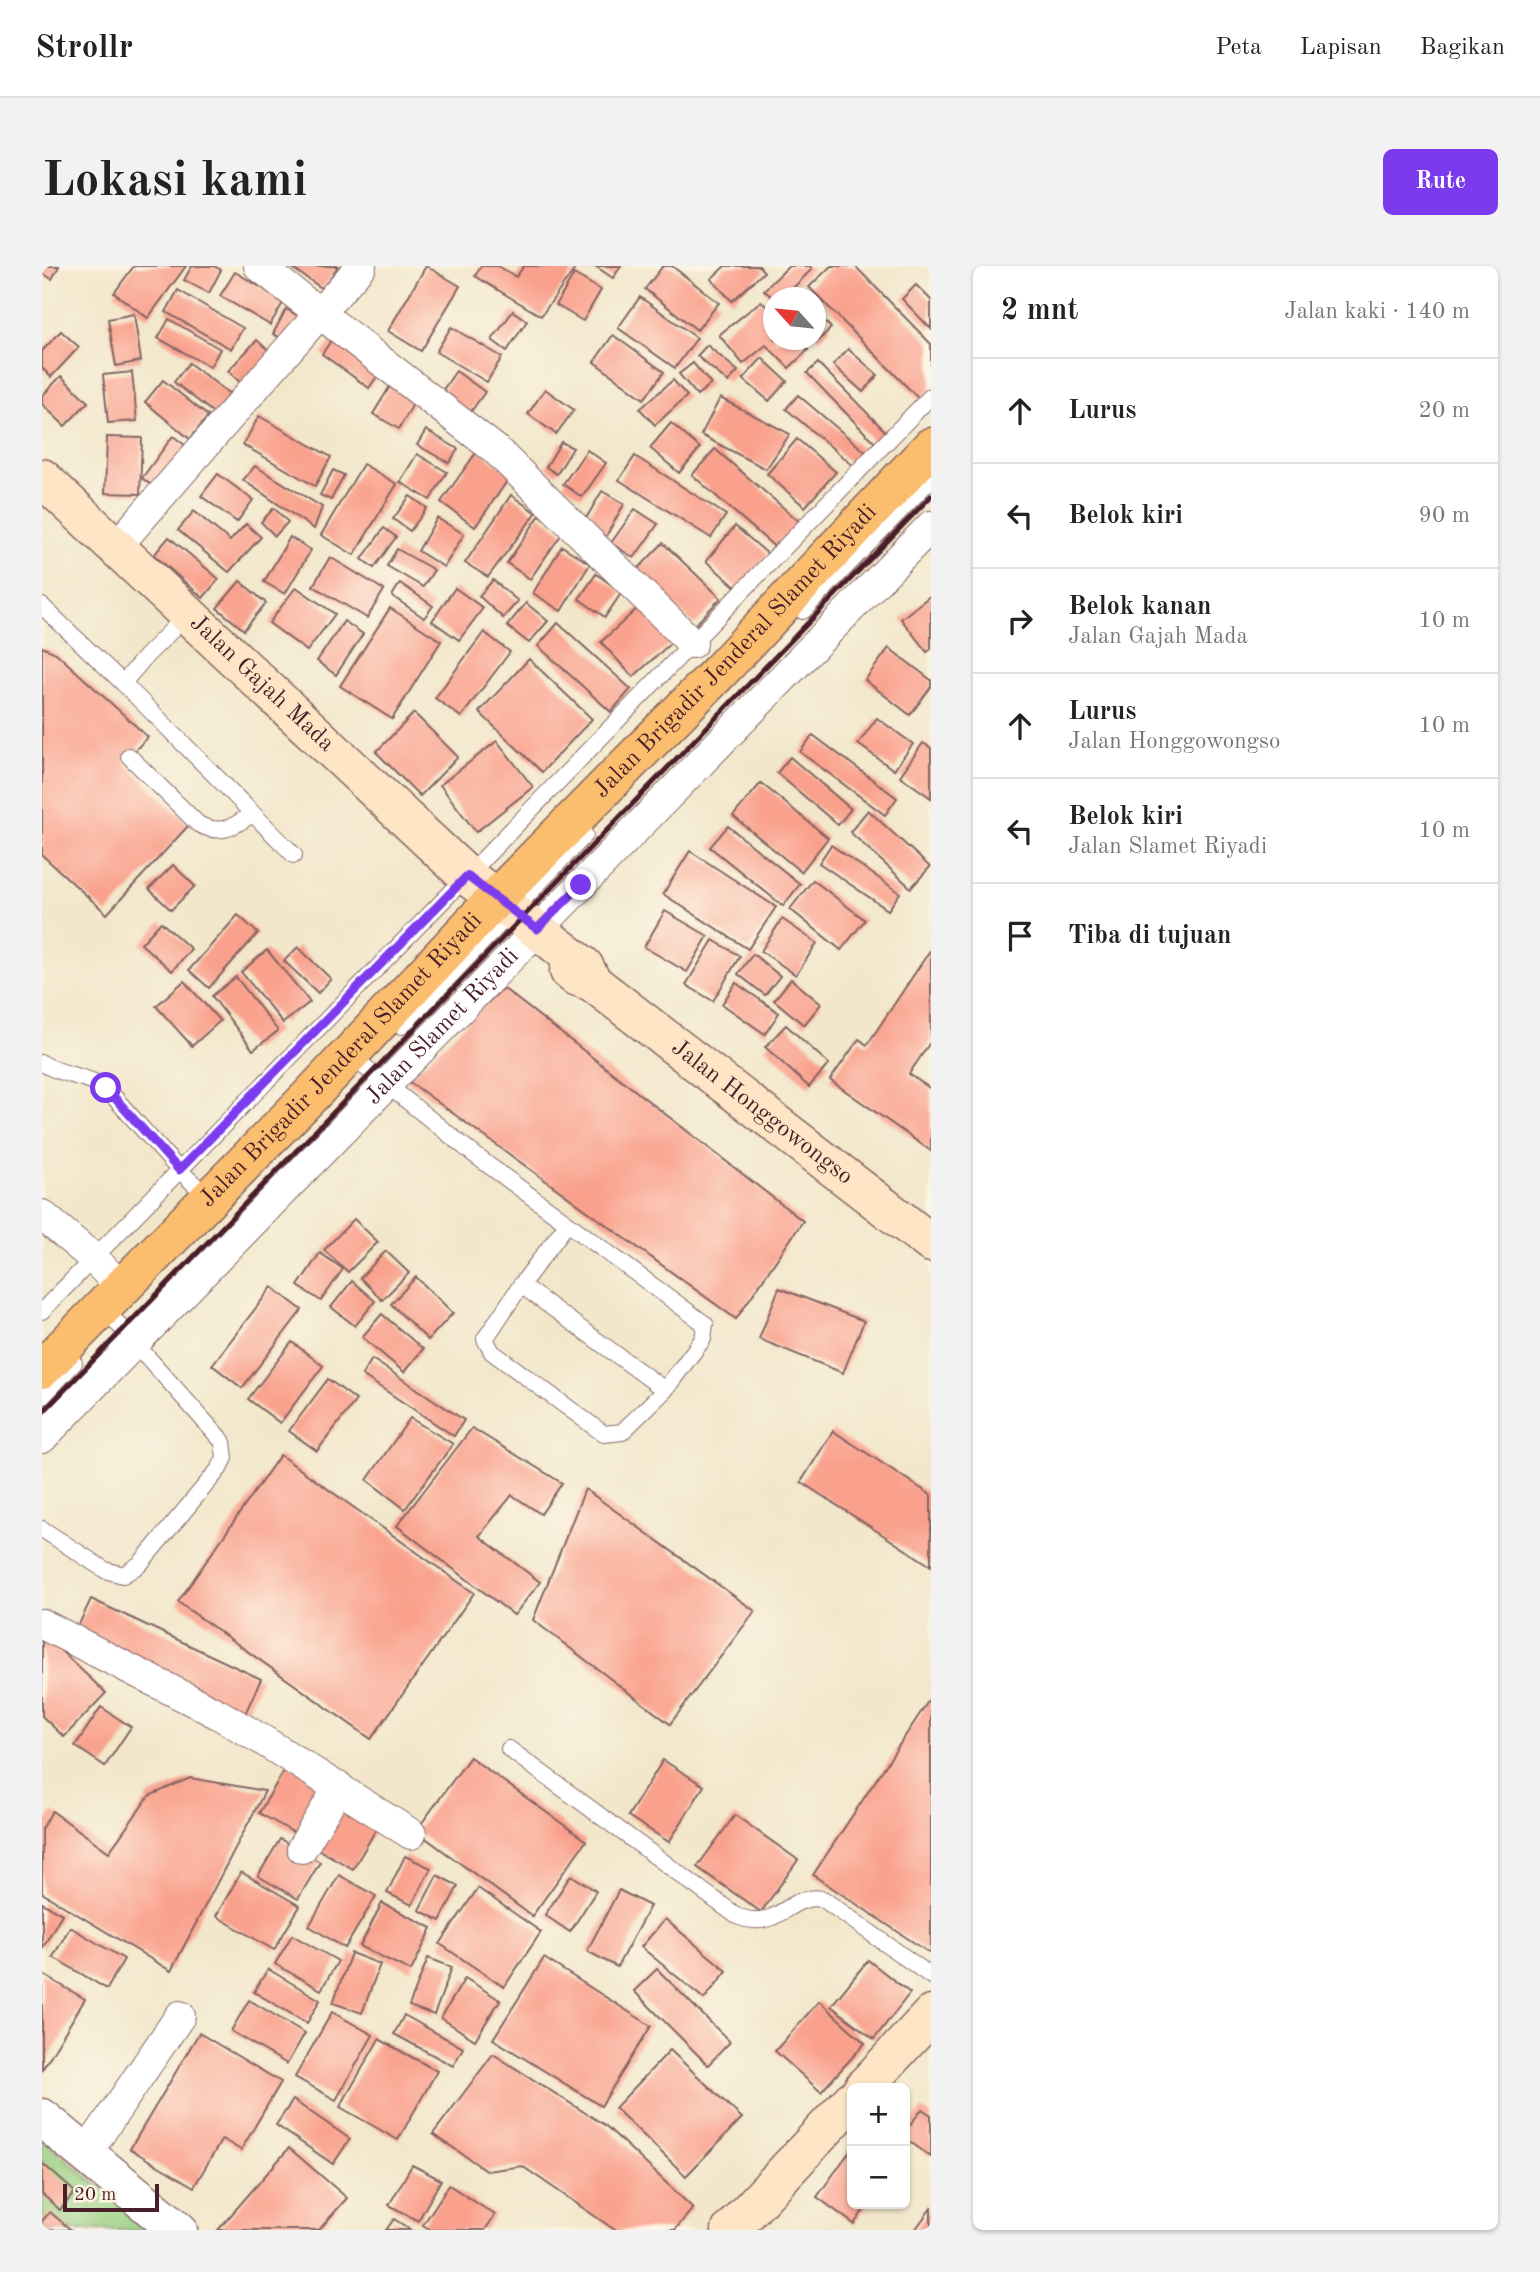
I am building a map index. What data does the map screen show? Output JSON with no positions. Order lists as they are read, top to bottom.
{
  "streets": {
    "main road": ["Jalan Brigadir Jenderal Slamet Riyadi", "Jalan Gajah Mada", "Jalan Honggowongso"],
    "street": ["Jalan Slamet Riyadi"]
  },
  "crossings": [
    ["Jalan Brigadir Jenderal Slamet Riyadi", "Jalan Gajah Mada"],
    ["Jalan Brigadir Jenderal Slamet Riyadi", "Jalan Slamet Riyadi"],
    ["Jalan Brigadir Jenderal Slamet Riyadi", "Jalan Honggowongso"],
    ["Jalan Gajah Mada", "Jalan Slamet Riyadi"],
    ["Jalan Gajah Mada", "Jalan Honggowongso"],
    ["Jalan Slamet Riyadi", "Jalan Honggowongso"]
  ],
  "scale_bar": "20 m",
  "north": "top left",
  "page": {
    "header": "Strollr",
    "nav": ["Peta", "Lapisan", "Bagikan"],
    "buttons": "Rute",
    "title": "Lokasi kami",
    "heading": ["2 mnt", "Jalan kaki · 140 m"],
    "list": [
      ["Lurus", "20 m"],
      ["Belok kiri", "90 m"],
      ["Belok kanan", "Jalan Gajah Mada", "10 m"],
      ["Lurus", "Jalan Honggowongso", "10 m"],
      ["Belok kiri", "Jalan Slamet Riyadi", "10 m"],
      "Tiba di tujuan"
    ],
    "map_buttons": ["+", "−"],
    "scale": "20 m"
  }
}
